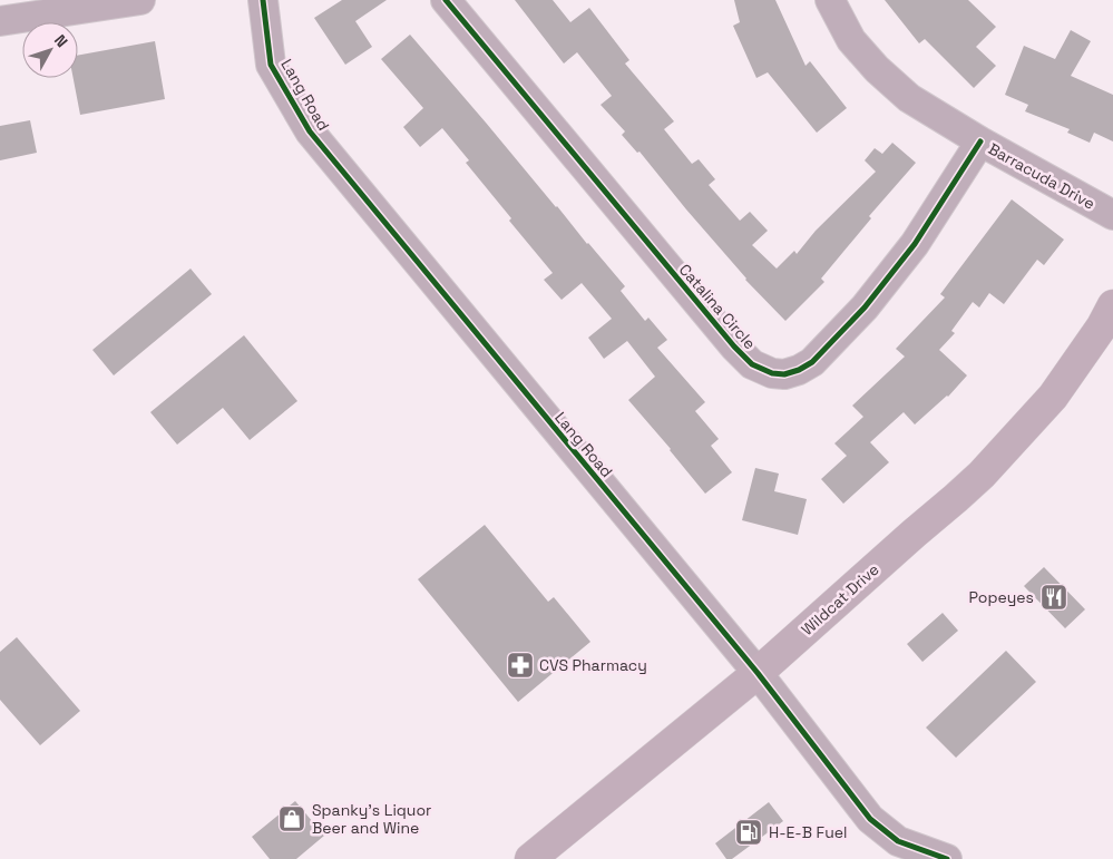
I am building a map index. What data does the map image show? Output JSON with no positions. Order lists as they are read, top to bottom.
{
  "streets": {
    "main road": ["Wildcat Drive"],
    "street": ["Lang Road", "Barracuda Drive", "Catalina Circle"]
  },
  "crossings": [
    ["Lang Road", "Wildcat Drive"],
    ["Barracuda Drive", "Catalina Circle"]
  ],
  "places": {
    "restaurant": ["Popeyes"],
    "pharmacy": ["CVS Pharmacy"],
    "shop": ["Spanky's Liquor Beer and Wine"],
    "fuel station": ["H-E-B Fuel"]
  },
  "north": "top right"
}
